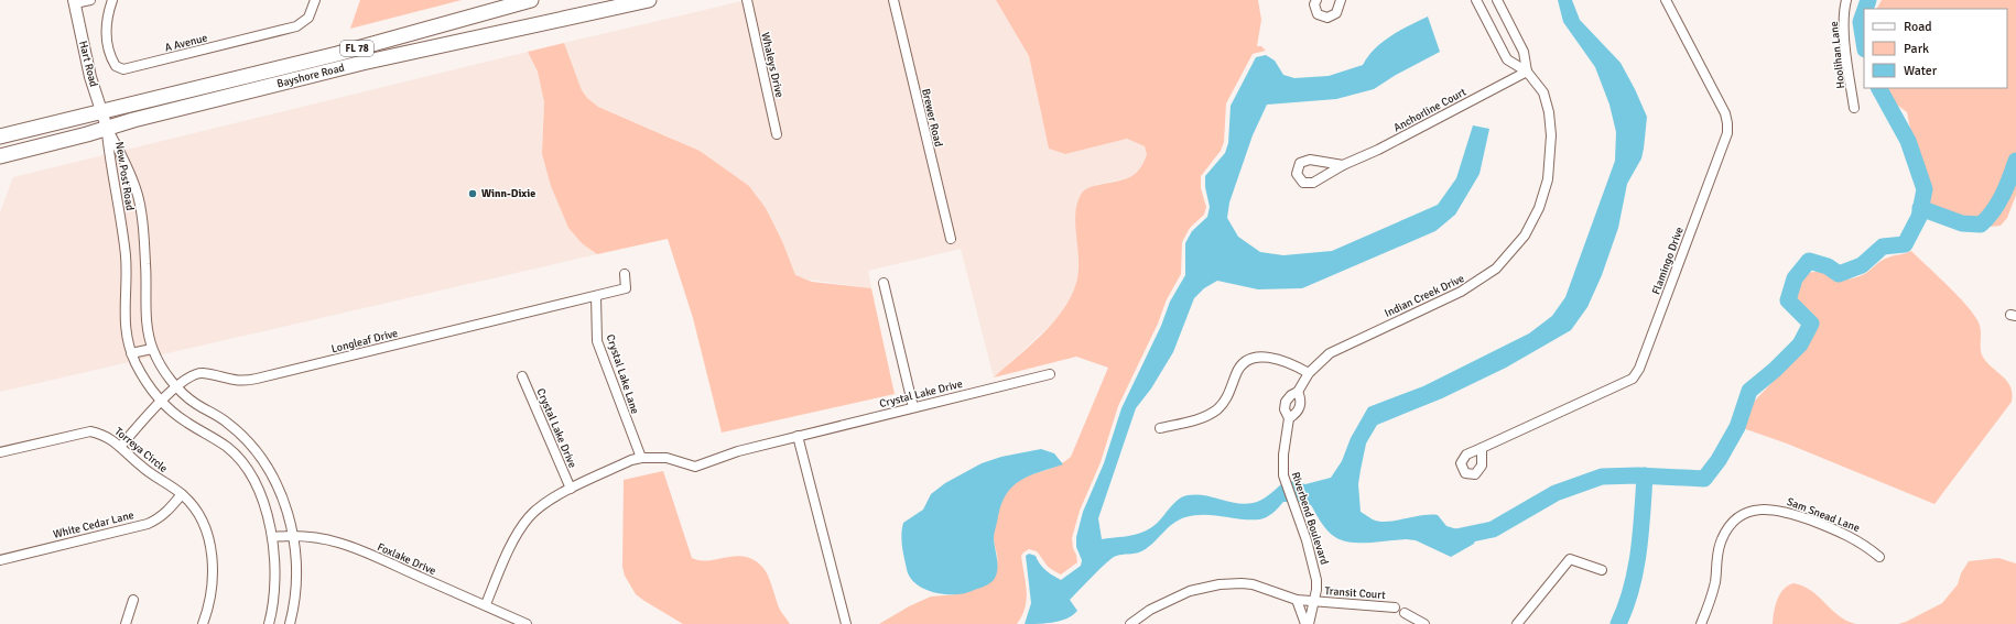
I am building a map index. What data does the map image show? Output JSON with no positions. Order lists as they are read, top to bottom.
{
  "streets": {
    "main road": ["FL 78", "Bayshore Road"],
    "street": [
      "A Avenue",
      "Hoolihan Lane",
      "Hart Road",
      "Whaleys Drive",
      "Anchorline Court",
      "Brewer Road",
      "New Post Road",
      "Flamingo Drive",
      "Indian Creek Drive",
      "Longleaf Drive",
      "Crystal Lake Lane",
      "Crystal Lake Drive",
      "Torreya Circle",
      "Sam Snead Lane",
      "Riverbend Boulevard",
      "White Cedar Lane",
      "Foxlake Drive",
      "Transit Court"
    ]
  },
  "crossings": [
    ["Hart Road", "Bayshore Road"],
    ["Hart Road", "New Post Road"],
    ["Bayshore Road", "New Post Road"],
    ["Anchorline Court", "Indian Creek Drive"],
    ["New Post Road", "Longleaf Drive"],
    ["New Post Road", "Foxlake Drive"],
    ["Indian Creek Drive", "Riverbend Boulevard"],
    ["Longleaf Drive", "Crystal Lake Lane"],
    ["Longleaf Drive", "Torreya Circle"],
    ["Crystal Lake Lane", "Crystal Lake Drive"],
    ["Crystal Lake Drive", "Foxlake Drive"],
    ["Torreya Circle", "White Cedar Lane"],
    ["Riverbend Boulevard", "Transit Court"]
  ],
  "places": ["Winn-Dixie"],
  "legend": ["Road", "Park", "Water"]
}
